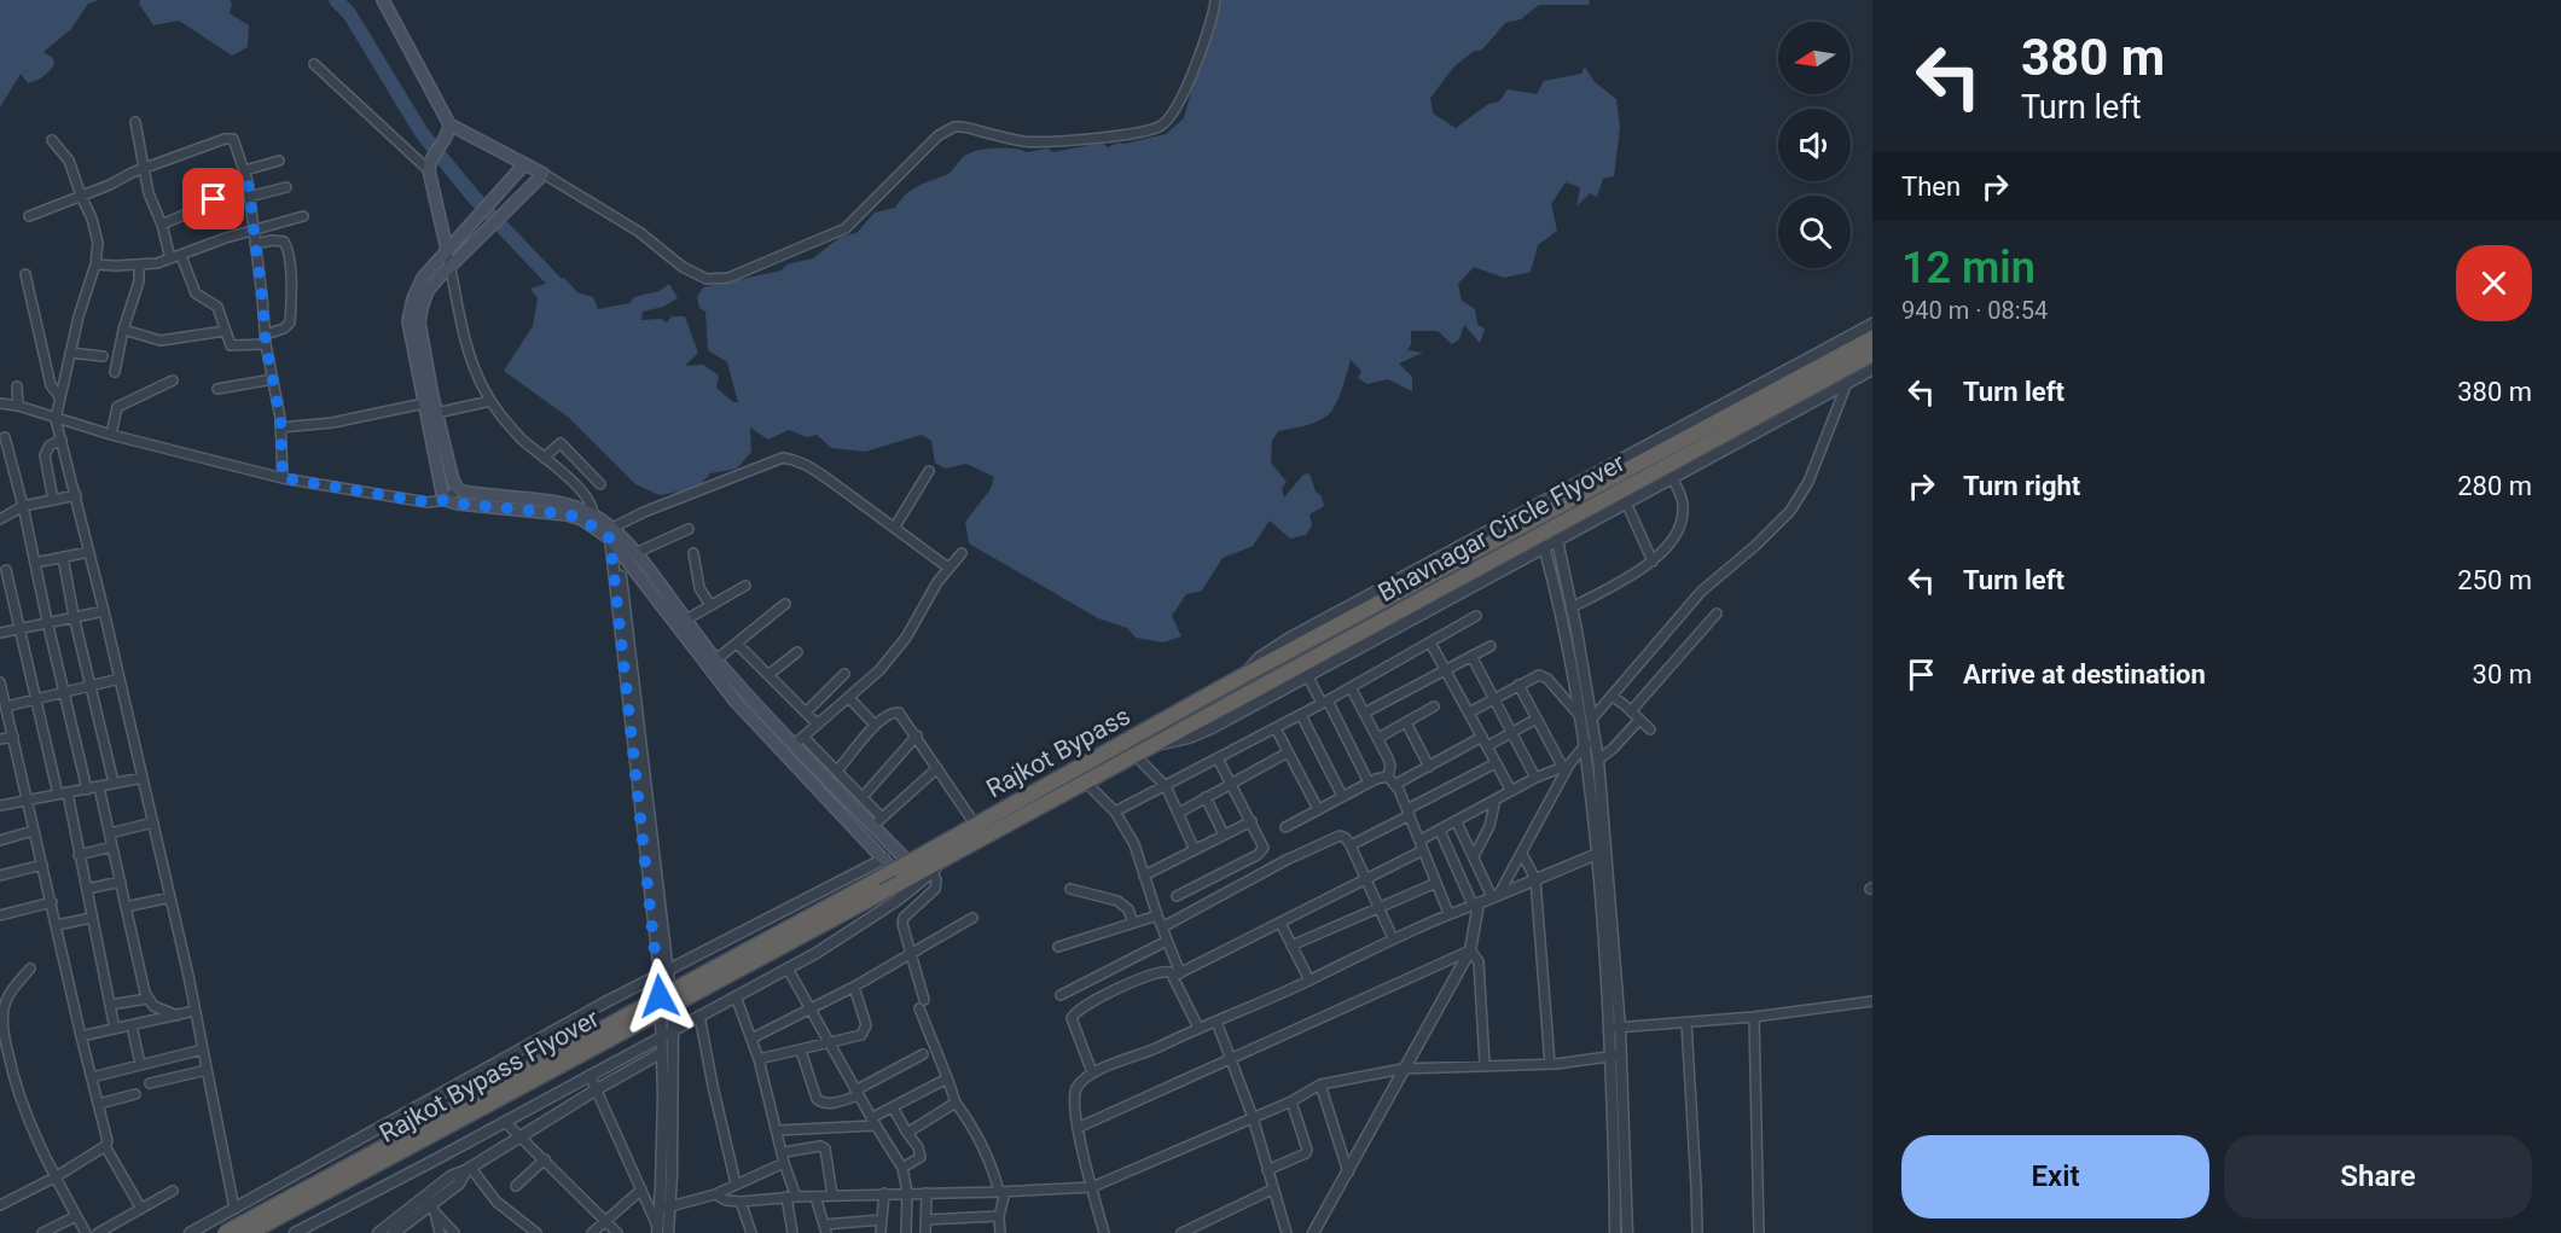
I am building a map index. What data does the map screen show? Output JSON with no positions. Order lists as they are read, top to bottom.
{
  "streets": {
    "highway": ["Bhavnagar Circle Flyover", "Rajkot Bypass", "Rajkot Bypass Flyover"]
  },
  "crossings": [
    ["Bhavnagar Circle Flyover", "Rajkot Bypass"],
    ["Rajkot Bypass", "Rajkot Bypass Flyover"]
  ],
  "north": "left",
  "page": {
    "turn": ["380 m", "Turn left"],
    "then": "Then",
    "heading": ["12 min", "940 m · 08:54"],
    "list": [
      {
        "name": "Turn left",
        "value": "380 m"
      },
      {
        "name": "Turn right",
        "value": "280 m"
      },
      {
        "name": "Turn left",
        "value": "250 m"
      },
      {
        "name": "Arrive at destination",
        "value": "30 m"
      }
    ],
    "buttons": ["Exit", "Share"]
  }
}
